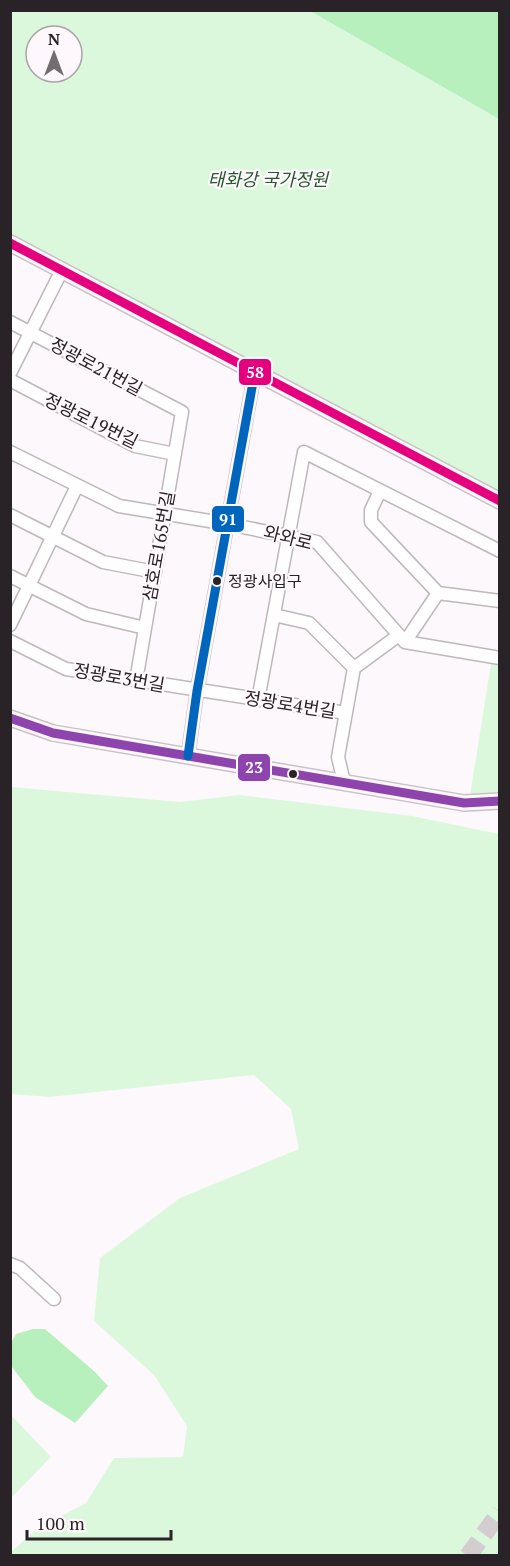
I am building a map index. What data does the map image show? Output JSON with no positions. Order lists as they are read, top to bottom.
{
  "streets": {
    "street": [
      "정광로21번길",
      "정광로19번길",
      "와와로",
      "삼호로165번길",
      "정광로3번길",
      "정광로4번길"
    ]
  },
  "crossings": [
    ["정광로21번길", "삼호로165번길"],
    ["정광로19번길", "삼호로165번길"],
    ["와와로", "삼호로165번길"],
    ["삼호로165번길", "정광로3번길"],
    ["정광로3번길", "정광로4번길"]
  ],
  "parks": ["태화강 국가정원"],
  "places": ["정광사입구"],
  "lines": ["transit line 58", "transit line 91", "transit line 23"],
  "scale_bar": "100 m",
  "north": "top"
}
